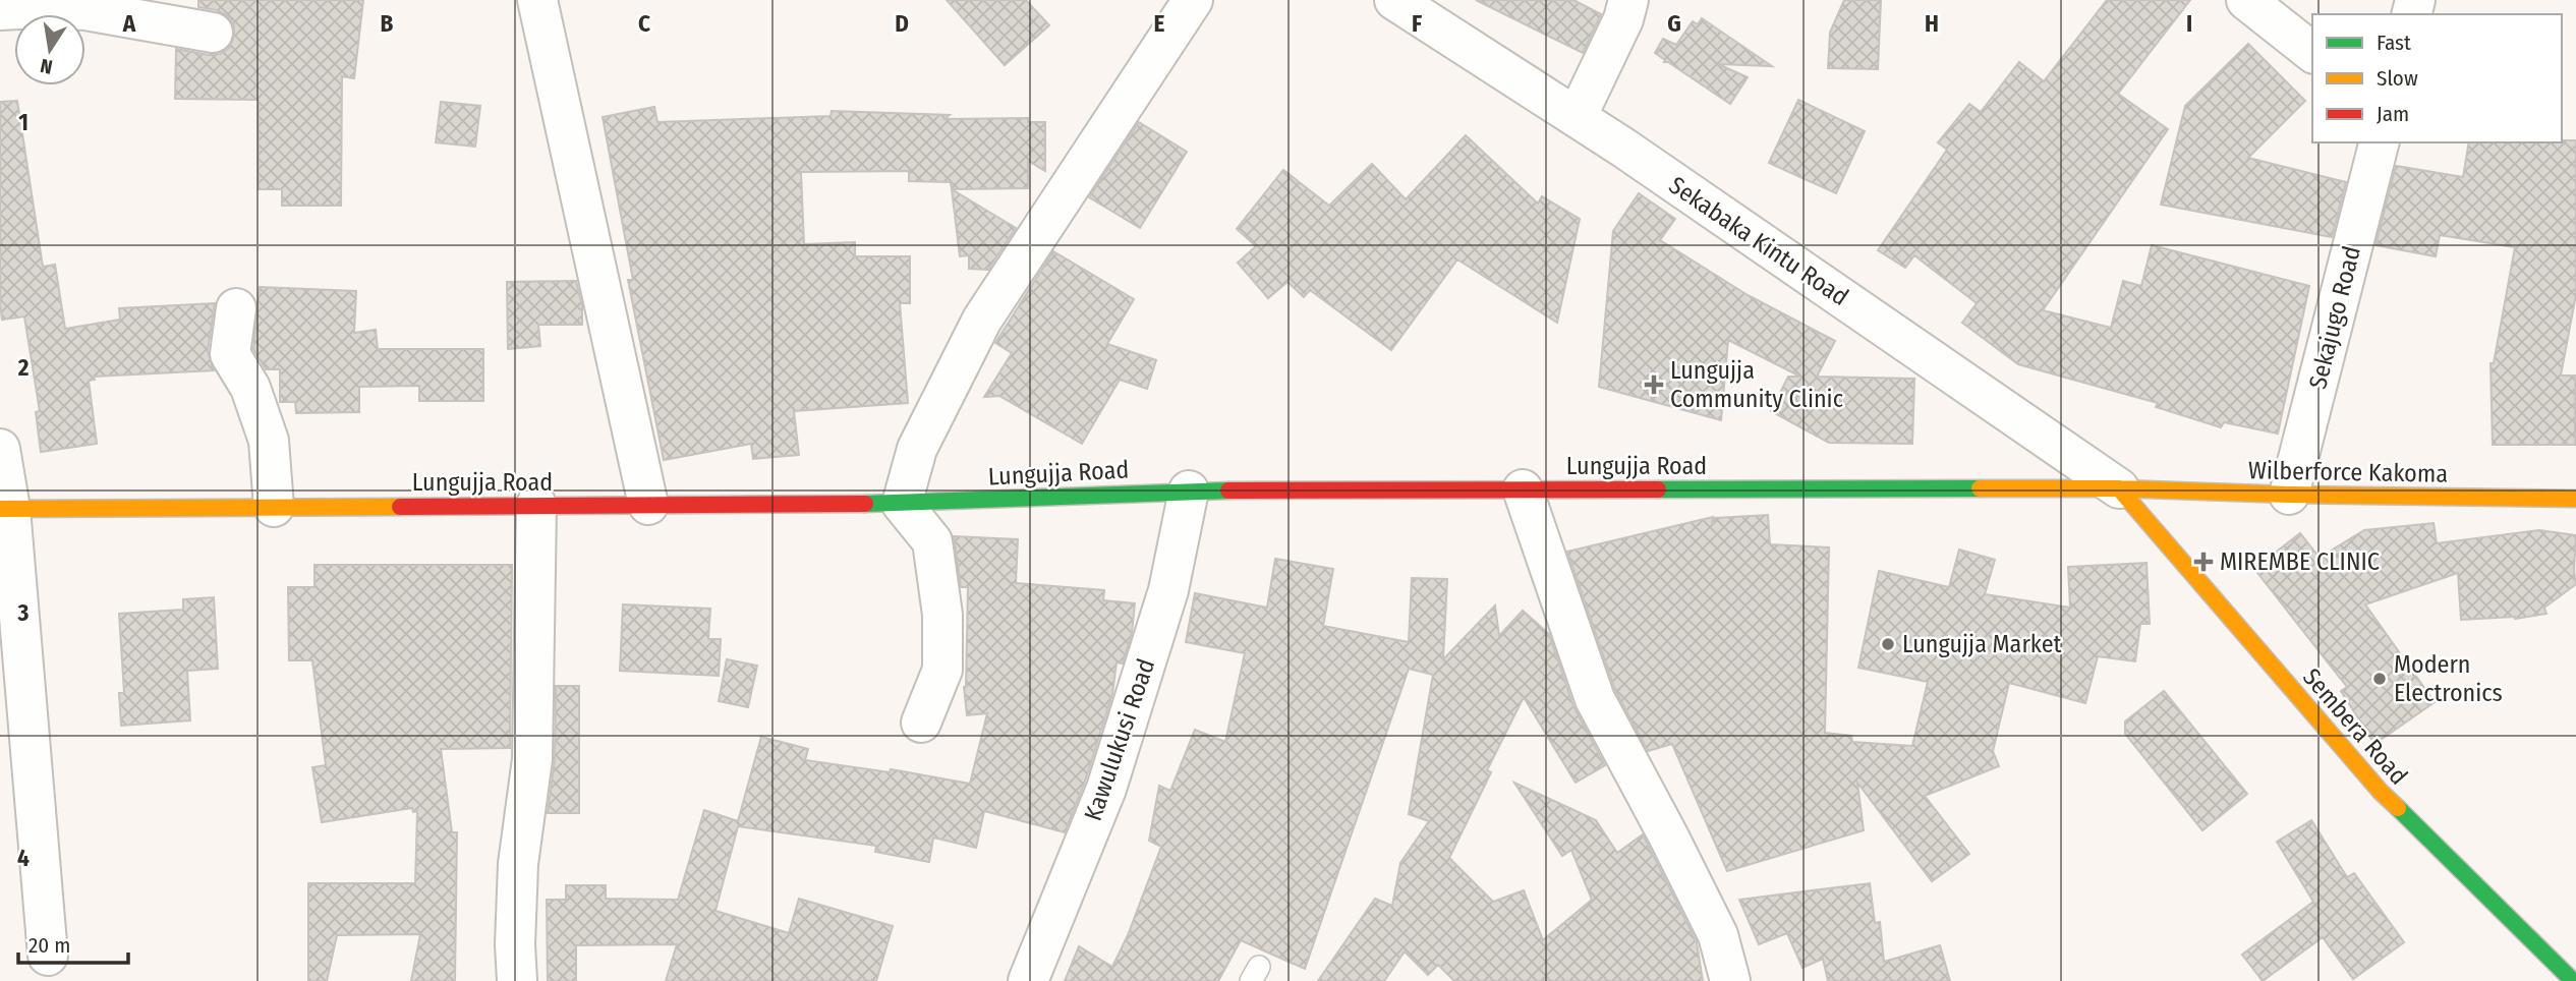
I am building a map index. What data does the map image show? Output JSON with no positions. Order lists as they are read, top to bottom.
{
  "streets": {
    "street": [
      "Sekabaka Kintu Road",
      "Sekajugo Road",
      "Lungujja Road",
      "Wilberforce Kakoma",
      "Sembera Road",
      "Kawulukusi Road"
    ]
  },
  "crossings": [
    ["Sekabaka Kintu Road", "Lungujja Road"],
    ["Sekabaka Kintu Road", "Wilberforce Kakoma"],
    ["Sekabaka Kintu Road", "Sembera Road"],
    ["Sekajugo Road", "Wilberforce Kakoma"],
    ["Lungujja Road", "Wilberforce Kakoma"],
    ["Lungujja Road", "Sembera Road"],
    ["Lungujja Road", "Kawulukusi Road"],
    ["Wilberforce Kakoma", "Sembera Road"]
  ],
  "places": {
    "health": ["Lungujja Community Clinic", "MIREMBE CLINIC"],
    "other": ["Lungujja Market", "Modern Electronics"]
  },
  "legend": ["Fast", "Slow", "Jam"],
  "scale_bar": "20 m",
  "north": "bottom",
  "grid": {
    "columns": [
      "A",
      "B",
      "C",
      "D",
      "E",
      "F",
      "G",
      "H",
      "I"
    ],
    "rows": [
      "1",
      "2",
      "3",
      "4"
    ]
  }
}
